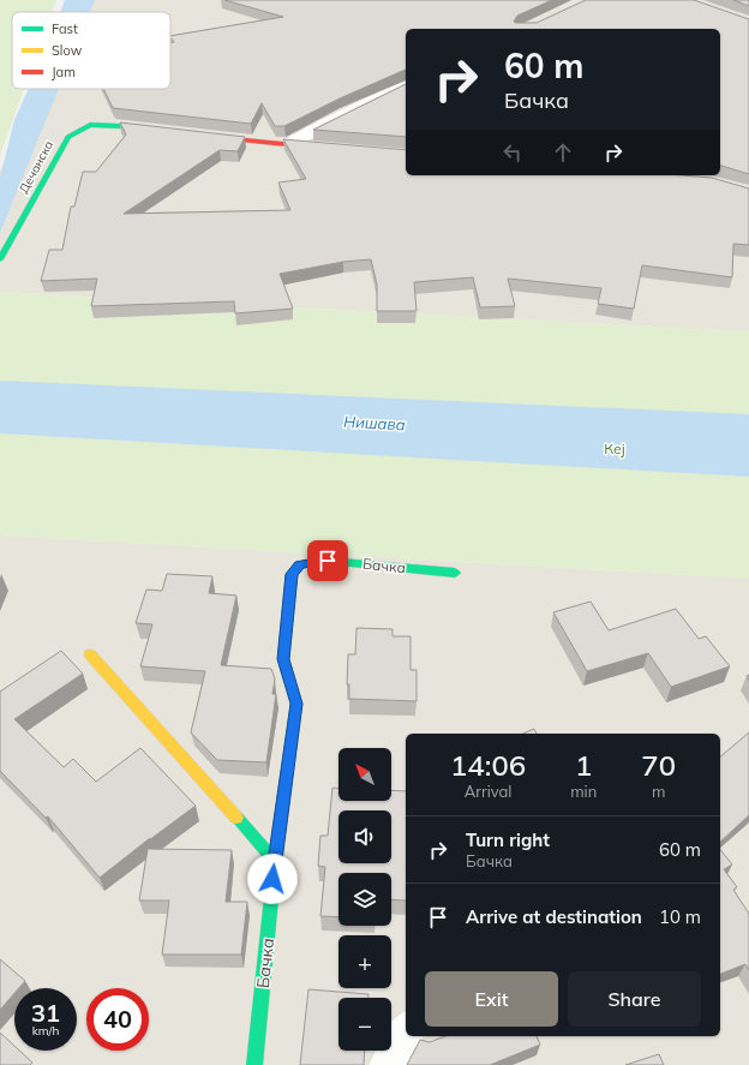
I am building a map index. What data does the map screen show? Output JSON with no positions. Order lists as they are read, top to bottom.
{
  "streets": {
    "street": ["Дечанска", "Бачка"]
  },
  "water": ["Нишава"],
  "parks": ["Кеј"],
  "legend": ["Fast", "Slow", "Jam"],
  "north": "top left",
  "page": {
    "turn": ["60 m", "Бачка"],
    "eta": [
      "14:06",
      "Arrival",
      "1",
      "min",
      "70",
      "m"
    ],
    "map_buttons": ["+", "−"],
    "list": [
      {
        "name": "Turn right",
        "note": "Бачка",
        "value": "60 m"
      },
      {
        "name": "Arrive at destination",
        "value": "10 m"
      }
    ],
    "buttons": ["Exit", "Share"],
    "speed": "31 km/h",
    "limit": "40"
  }
}
